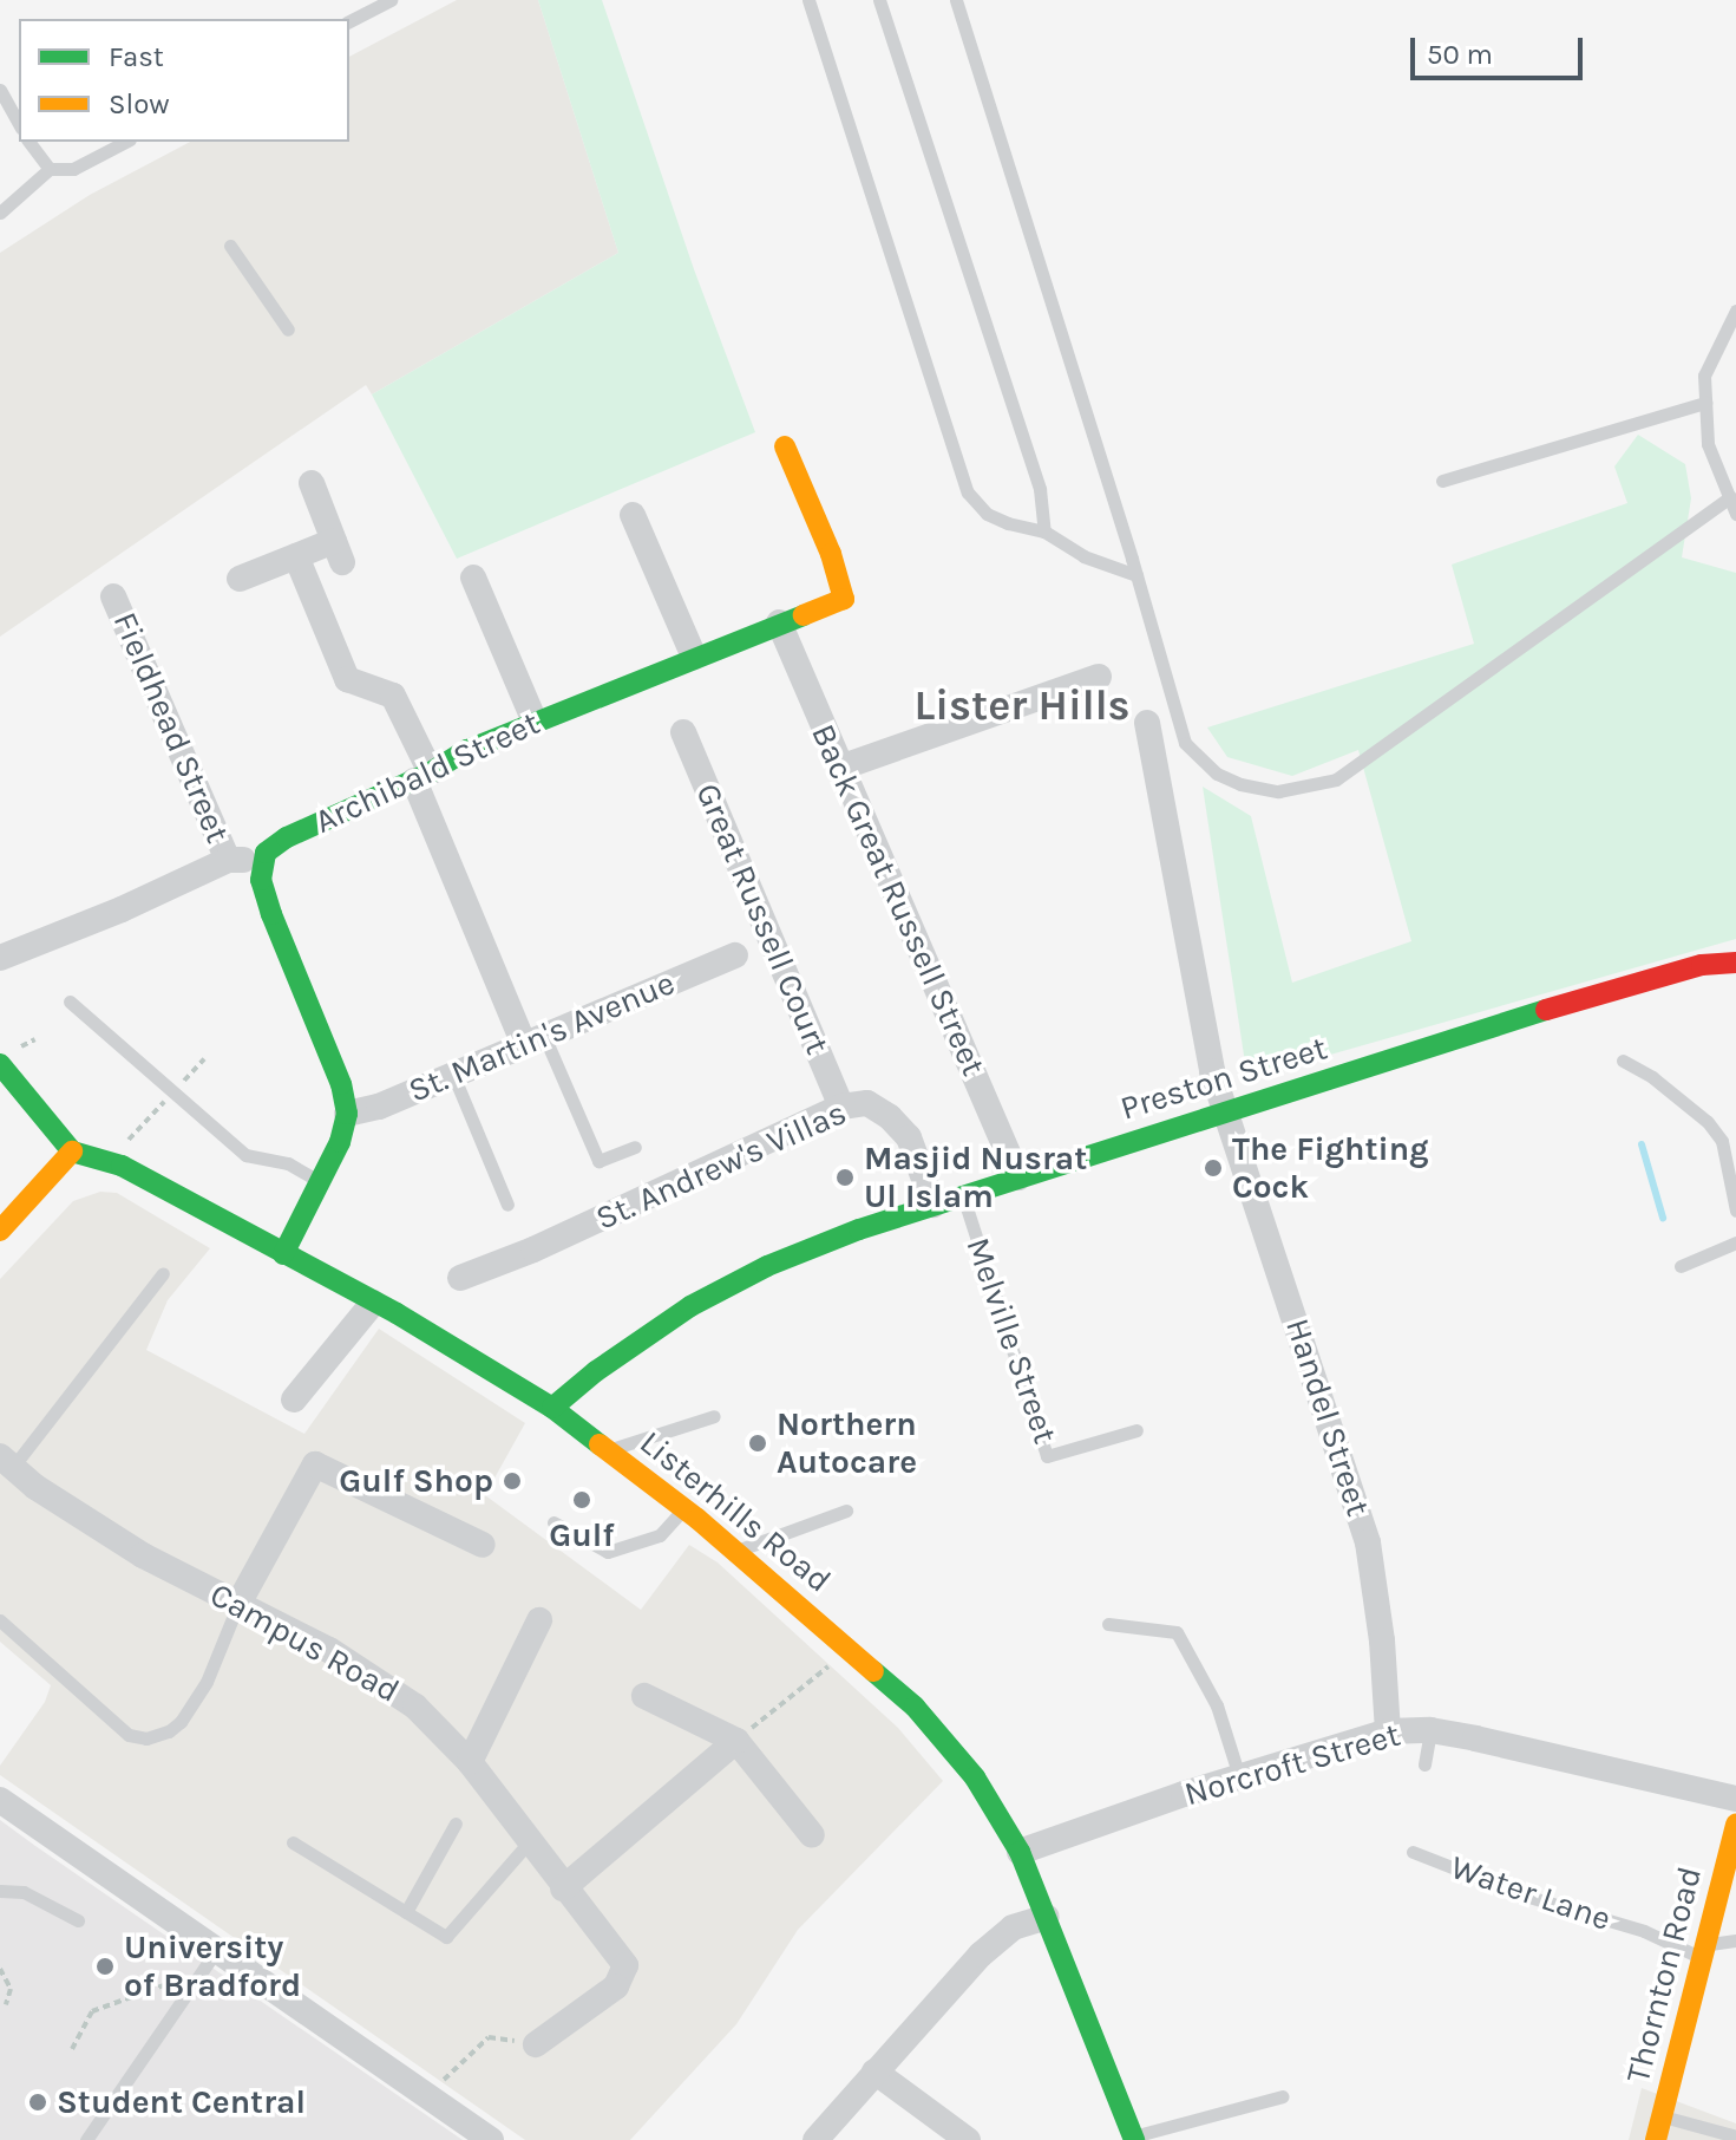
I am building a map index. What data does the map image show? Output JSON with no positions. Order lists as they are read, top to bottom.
{
  "streets": {
    "street": [
      "Fieldhead Street",
      "Archibald Street",
      "Back Great Russell Street",
      "Great Russell Court",
      "St. Martin's Avenue",
      "Preston Street",
      "St. Andrew's Villas",
      "Handel Street",
      "Listerhills Road",
      "Campus Road",
      "Norcroft Street",
      "Thornton Road"
    ],
    "lane": ["Melville Street", "Water Lane"]
  },
  "crossings": [
    ["Fieldhead Street", "Archibald Street"],
    ["Fieldhead Street", "St. Martin's Avenue"],
    ["Archibald Street", "Back Great Russell Street"],
    ["Back Great Russell Street", "Preston Street"],
    ["Great Russell Court", "St. Martin's Avenue"],
    ["Great Russell Court", "St. Andrew's Villas"],
    ["Preston Street", "St. Andrew's Villas"],
    ["Preston Street", "Melville Street"],
    ["Preston Street", "Handel Street"],
    ["Preston Street", "Listerhills Road"],
    ["Handel Street", "Norcroft Street"],
    ["Listerhills Road", "Norcroft Street"],
    ["Water Lane", "Thornton Road"]
  ],
  "districts": ["Lister Hills"],
  "places": [
    "The Fighting Cock",
    "Masjid Nusrat Ul Islam",
    "Northern Autocare",
    "Gulf Shop",
    "Gulf",
    "University of Bradford",
    "Student Central"
  ],
  "legend": ["Fast", "Slow"],
  "scale_bar": "50 m"
}
